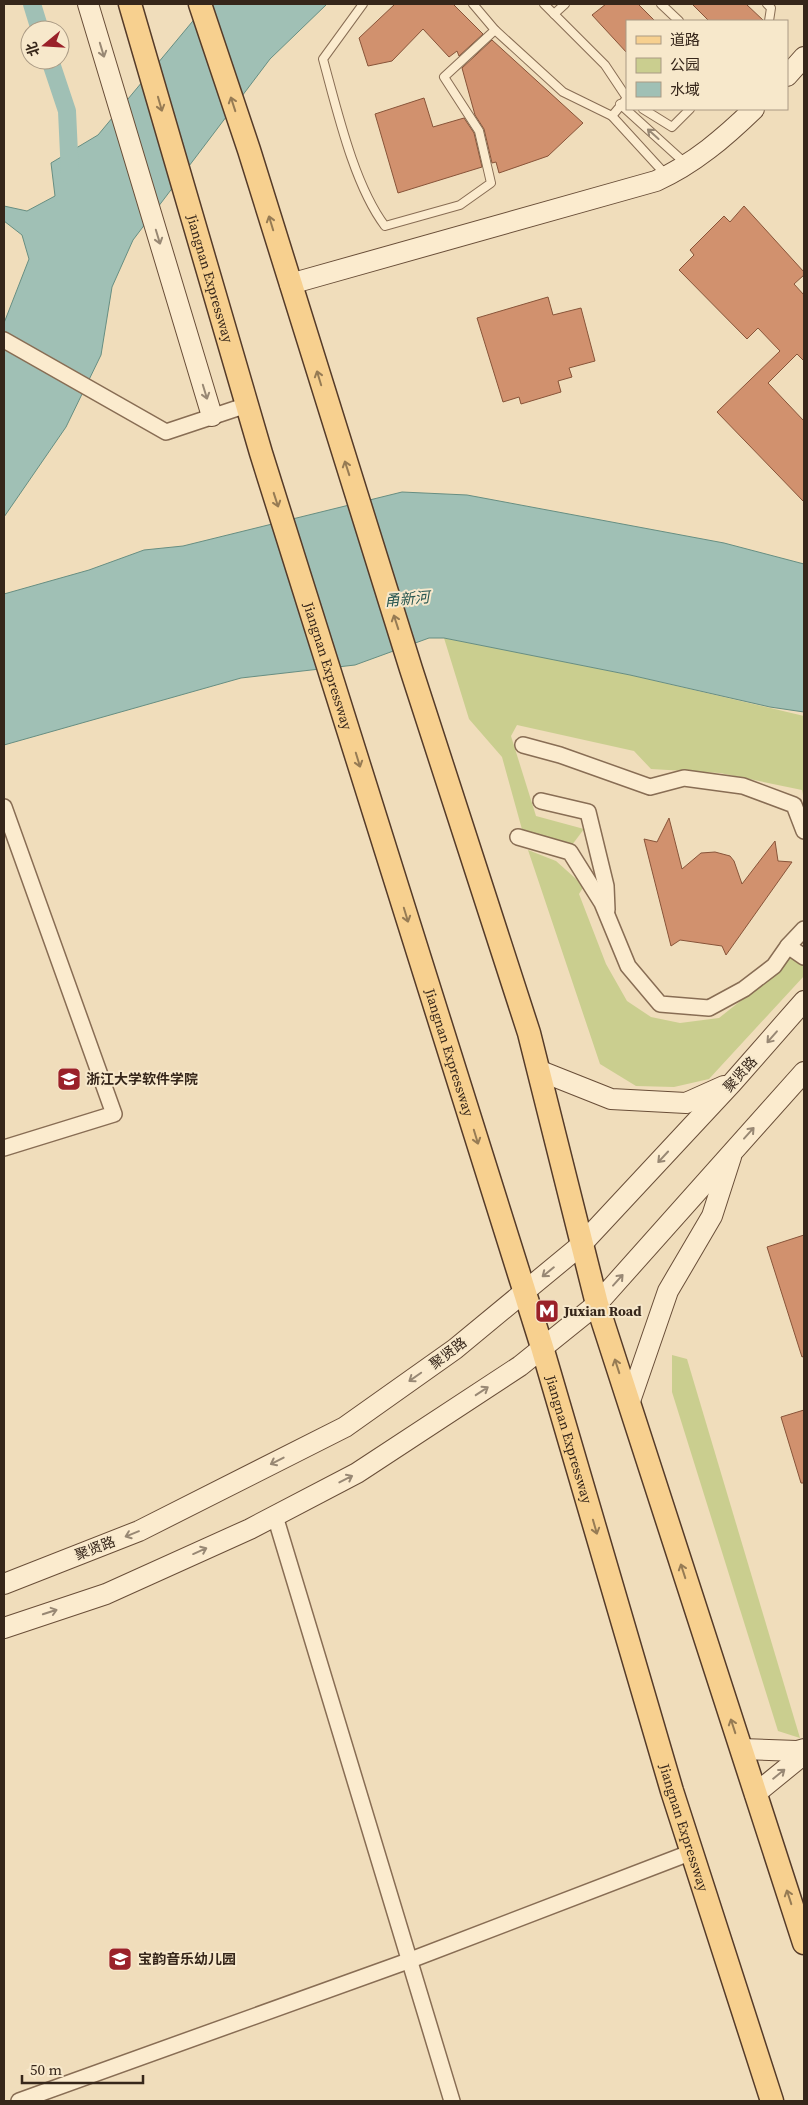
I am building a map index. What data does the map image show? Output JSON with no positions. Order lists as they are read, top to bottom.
{
  "streets": {
    "main road": ["Jiangnan Expressway", "聚贤路"]
  },
  "crossings": [
    ["Jiangnan Expressway", "聚贤路"]
  ],
  "water": ["甬新河"],
  "places": {
    "school or university": ["浙江大学软件学院", "宝韵音乐幼儿园"],
    "metro station": ["Juxian Road"]
  },
  "legend": ["道路", "公园", "水域"],
  "scale_bar": "50 m",
  "north": "left"
}
